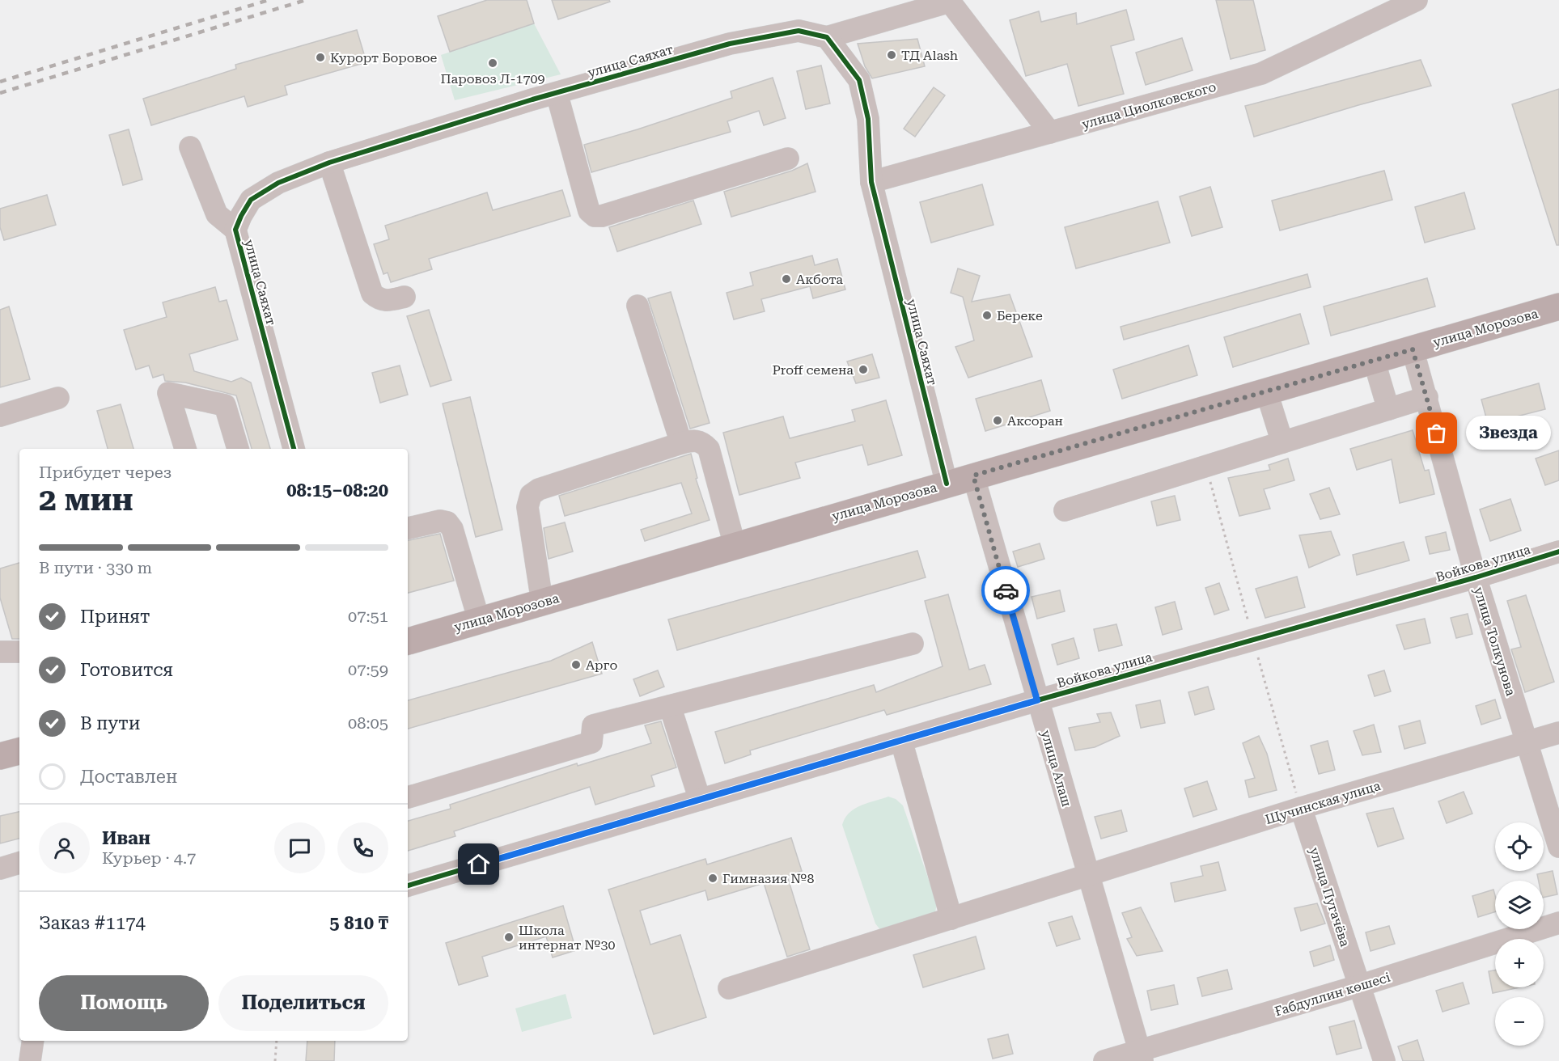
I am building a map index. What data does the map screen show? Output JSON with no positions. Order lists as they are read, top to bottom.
{
  "streets": {
    "main road": ["улица Морозова"],
    "street": [
      "улица Саяхат",
      "улица Циолковского",
      "Войкова улица",
      "улица Толкунова",
      "улица Алаш",
      "Щучинская улица",
      "улица Пугачёва",
      "Ғабдуллин көшесі"
    ]
  },
  "crossings": [
    ["улица Саяхат", "улица Циолковского"],
    ["улица Саяхат", "улица Морозова"],
    ["улица Морозова", "улица Толкунова"],
    ["улица Морозова", "улица Алаш"],
    ["Войкова улица", "улица Толкунова"],
    ["Войкова улица", "улица Алаш"],
    ["улица Толкунова", "Щучинская улица"],
    ["улица Алаш", "Щучинская улица"],
    ["улица Алаш", "Ғабдуллин көшесі"],
    ["Щучинская улица", "улица Пугачёва"],
    ["улица Пугачёва", "Ғабдуллин көшесі"]
  ],
  "places": [
    "ТД Alash",
    "Курорт Боровое",
    "Паровоз Л-1709",
    "Акбота",
    "Береке",
    "Proff семена",
    "Аксоран",
    "Звезда",
    "Арго",
    "Гимназия №8",
    "Школа интернат №30"
  ],
  "page": {
    "bubble": "Звезда",
    "heading": ["2 мин", "Прибудет через", "08:15–08:20"],
    "panel": [
      "Иван",
      "Курьер · 4.7",
      "Заказ #1174",
      "5 810 ₸"
    ],
    "bar": "В пути · 330 m",
    "list": [
      ["Принят", "07:51"],
      ["Готовится", "07:59"],
      ["В пути", "08:05"],
      "Доставлен"
    ],
    "map_buttons": ["+", "−"],
    "buttons": ["Помощь", "Поделиться"]
  }
}
